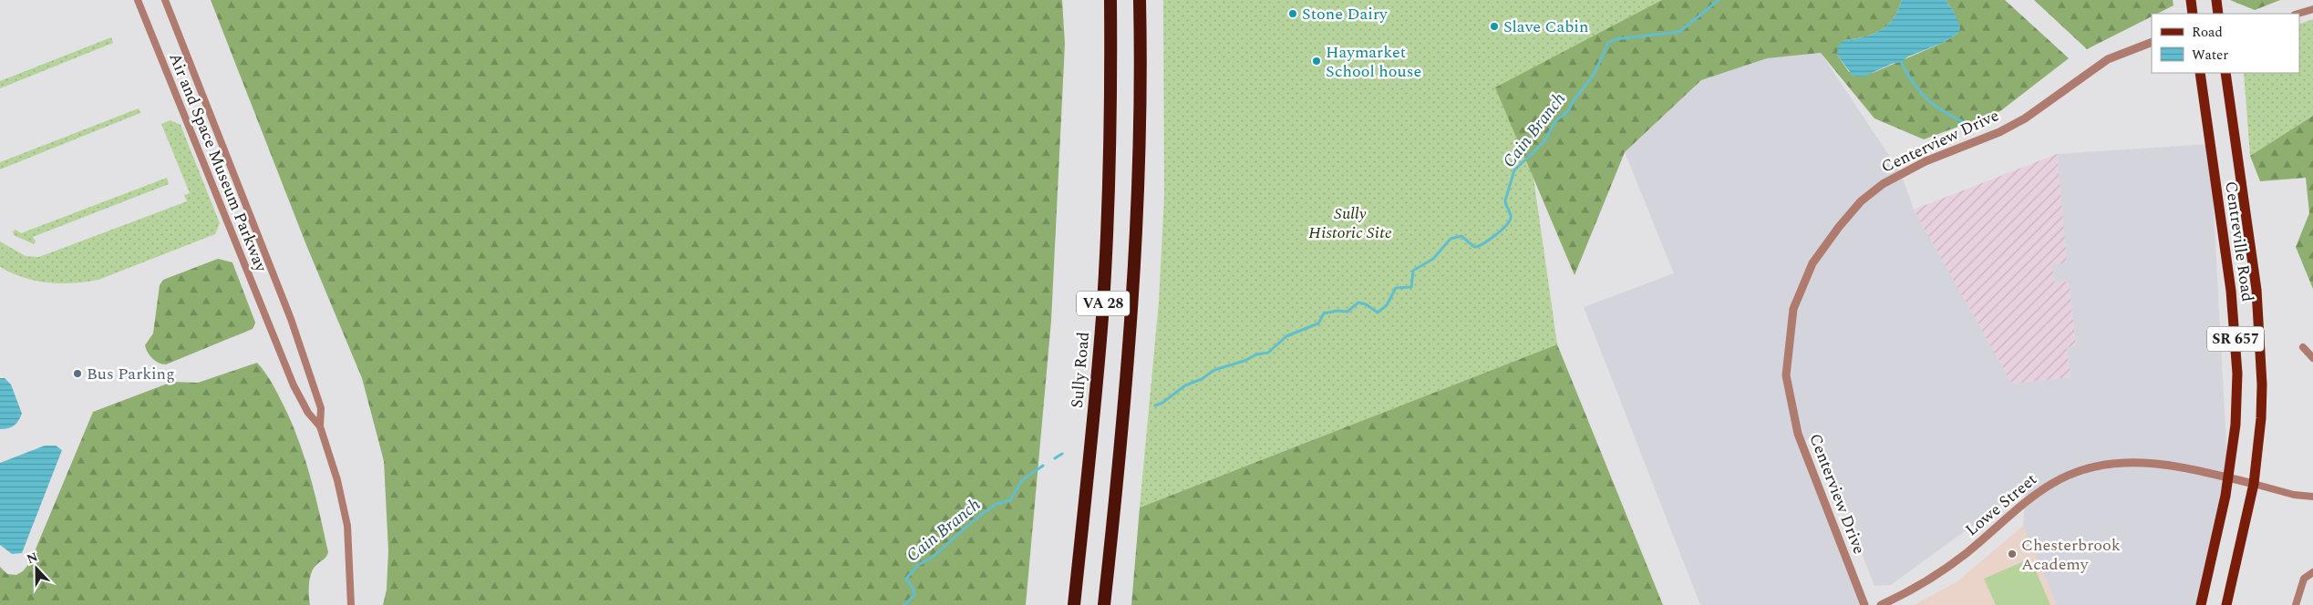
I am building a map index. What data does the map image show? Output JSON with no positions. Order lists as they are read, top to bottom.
{
  "streets": {
    "highway": ["VA 28", "Sully Road"],
    "main road": ["Centreville Road", "SR 657"],
    "street": ["Centerview Drive", "Air and Space Museum Parkway", "Lowe Street"]
  },
  "crossings": [
    ["Centreville Road", "Lowe Street"]
  ],
  "water": ["Cain Branch"],
  "parks": ["Sully Historic Site"],
  "places": [
    "Stone Dairy",
    "Slave Cabin",
    "Haymarket School house",
    "Bus Parking",
    "Chesterbrook Academy"
  ],
  "legend": ["Road", "Water"],
  "north": "top"
}
